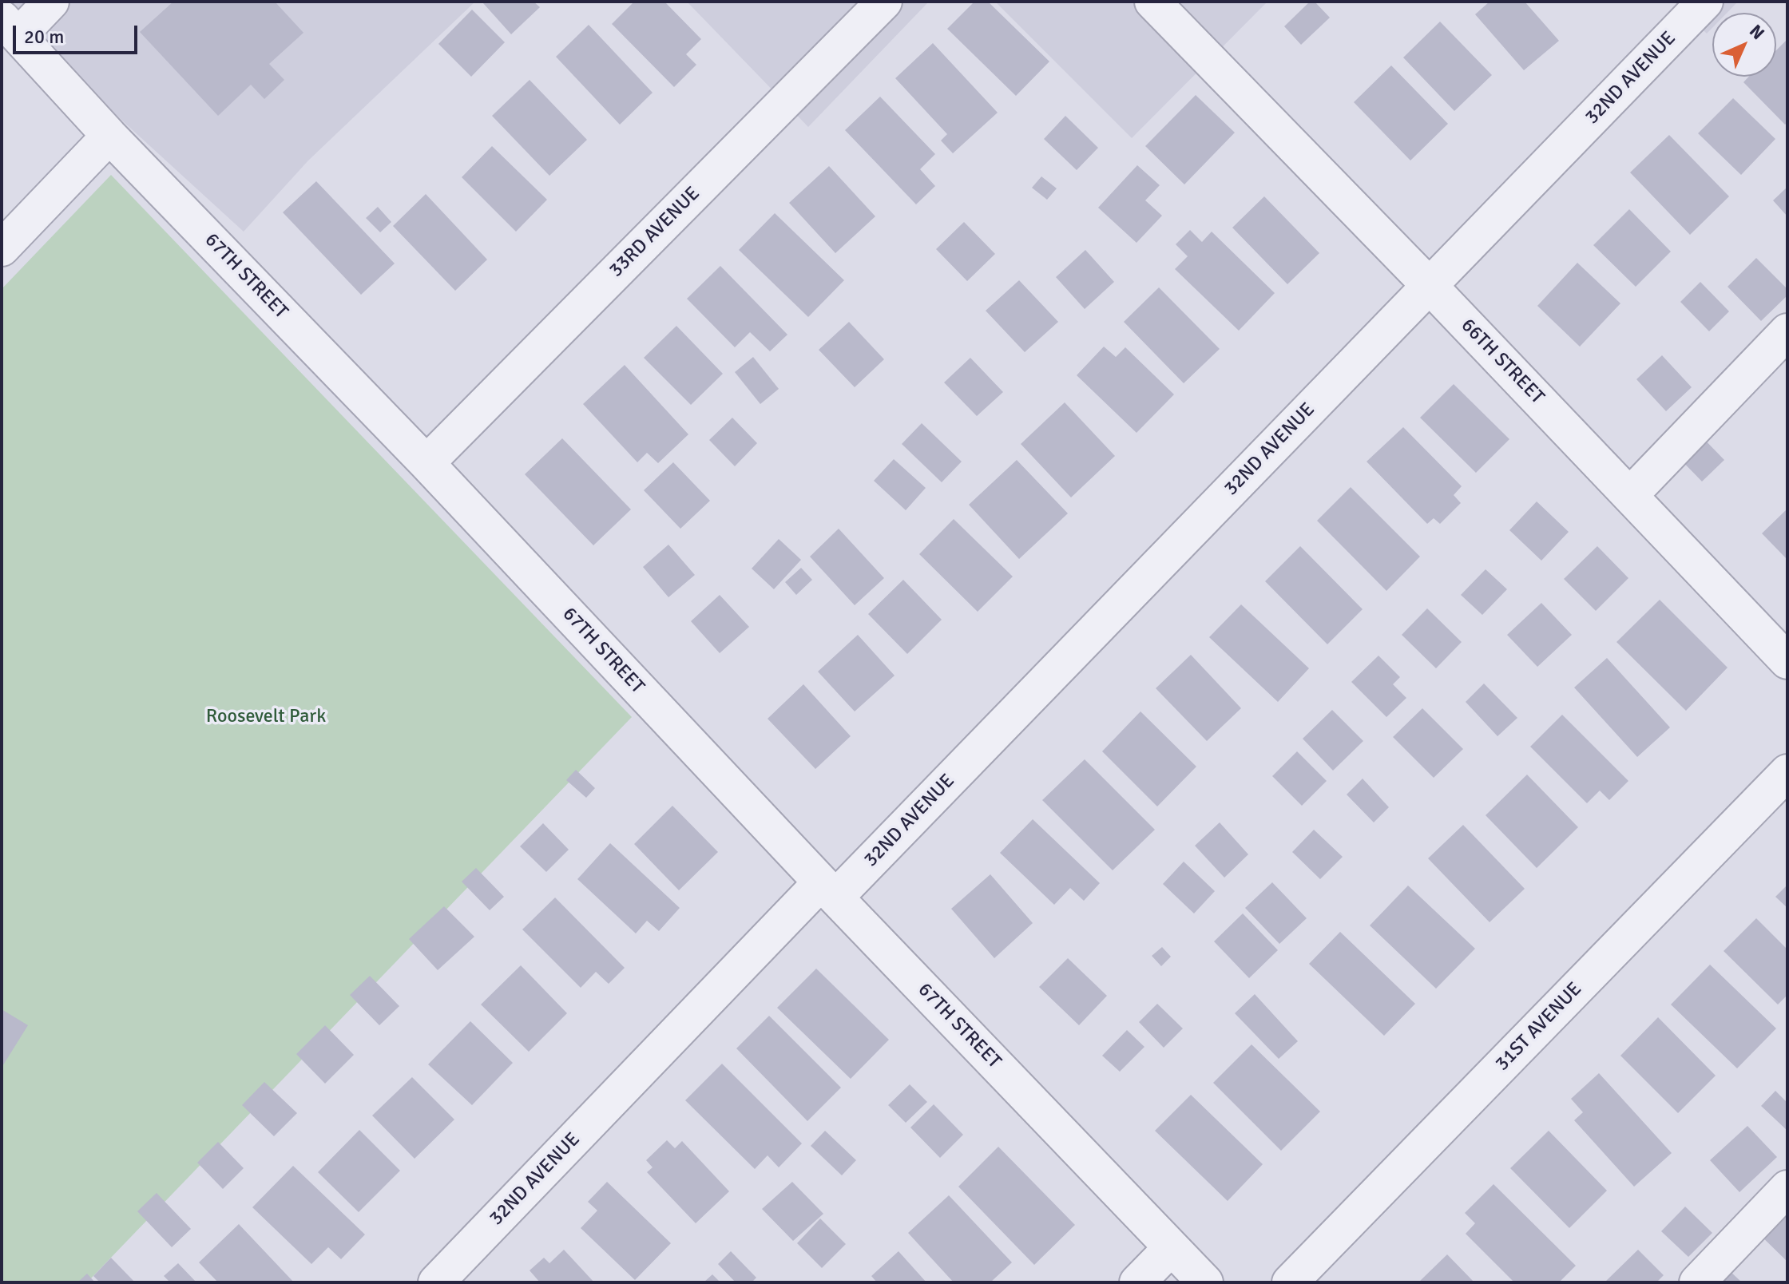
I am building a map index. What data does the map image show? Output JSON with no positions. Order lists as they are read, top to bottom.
{
  "streets": {
    "street": [
      "32ND AVENUE",
      "33RD AVENUE",
      "67TH STREET",
      "66TH STREET",
      "31ST AVENUE"
    ]
  },
  "crossings": [
    ["32ND AVENUE", "67TH STREET"],
    ["32ND AVENUE", "66TH STREET"],
    ["33RD AVENUE", "67TH STREET"]
  ],
  "parks": ["Roosevelt Park"],
  "scale_bar": "20 m",
  "north": "top right"
}
